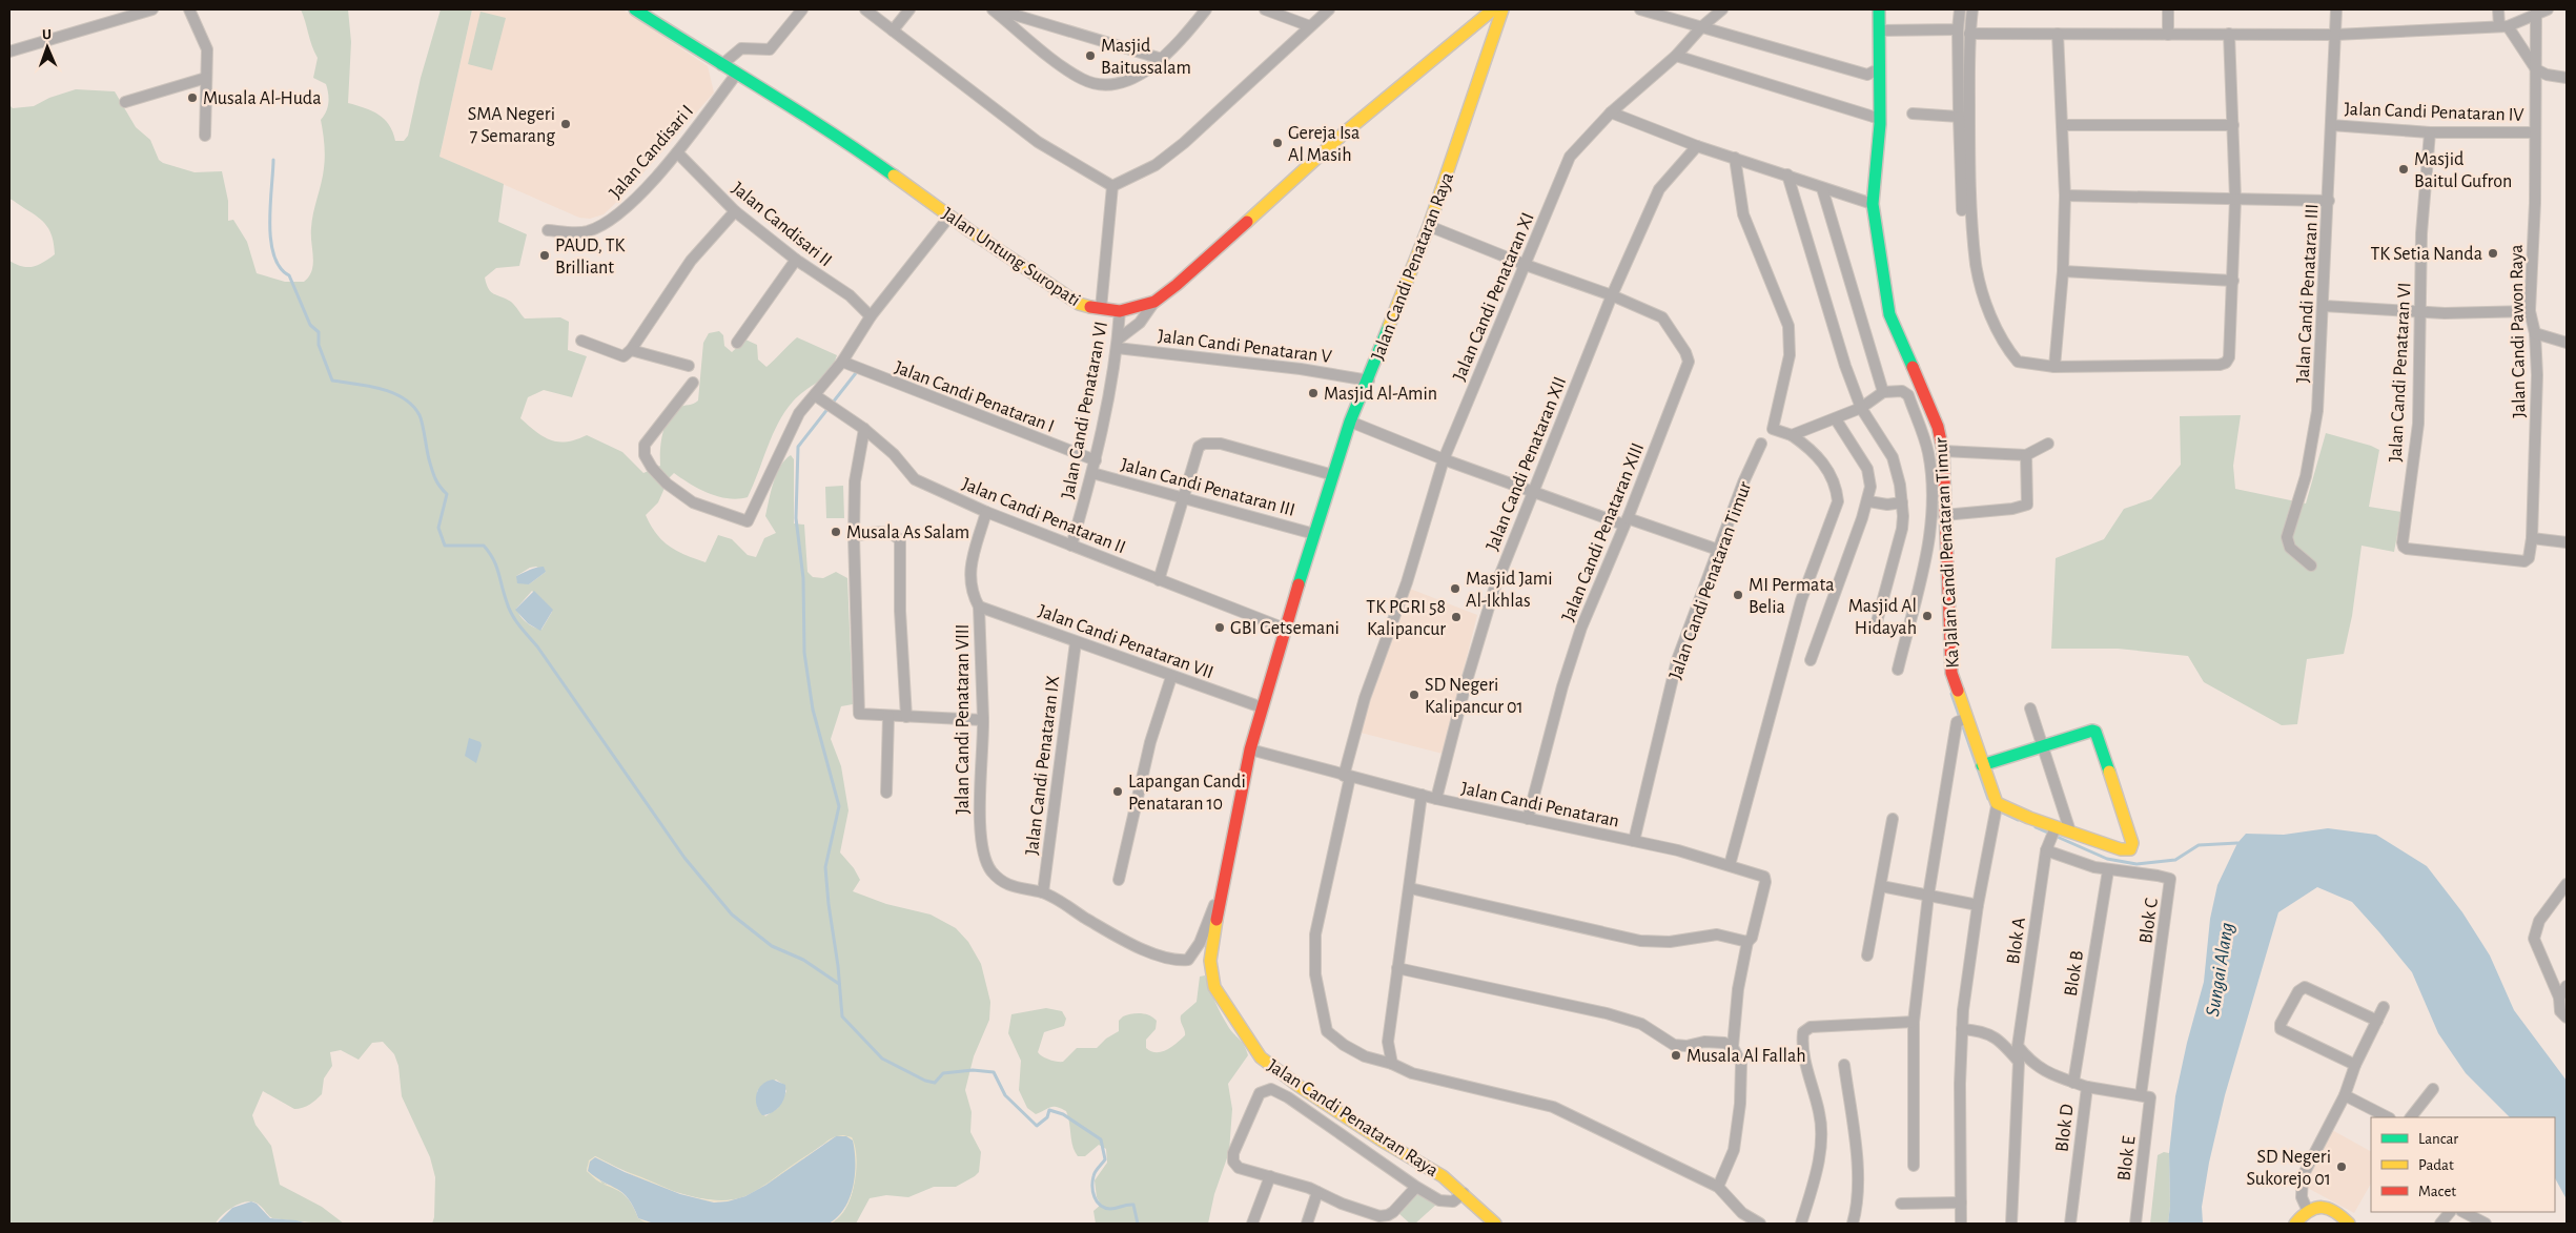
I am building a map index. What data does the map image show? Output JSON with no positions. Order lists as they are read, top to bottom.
{
  "streets": {
    "main road": ["Jalan Untung Suropati", "Jalan Candi Penataran Raya", "Ka Jalan Candi Penataran Timur"],
    "street": [
      "Jalan Candi Penataran IV",
      "Jalan Candisari I",
      "Jalan Candisari II",
      "Jalan Candi Penataran III",
      "Jalan Candi Penataran XI",
      "Jalan Candi Pawon Raya",
      "Jalan Candi Penataran V",
      "Jalan Candi Penataran VI",
      "Jalan Candi Penataran I",
      "Jalan Candi Penataran XII",
      "Jalan Candi Penataran II",
      "Jalan Candi Penataran XIII",
      "Jalan Candi Penataran Timur",
      "Jalan Candi Penataran VII",
      "Jalan Candi Penataran VIII",
      "Jalan Candi Penataran IX",
      "Jalan Candi Penataran",
      "Blok C",
      "Blok A",
      "Blok B",
      "Blok D",
      "Blok E"
    ]
  },
  "crossings": [
    ["Jalan Candi Penataran IV", "Jalan Candi Penataran III"],
    ["Jalan Candi Penataran IV", "Jalan Candi Pawon Raya"],
    ["Jalan Candi Penataran IV", "Jalan Candi Penataran VI"],
    ["Jalan Candisari I", "Jalan Candisari II"],
    ["Jalan Candisari I", "Jalan Untung Suropati"],
    ["Jalan Untung Suropati", "Jalan Candi Penataran VI"],
    ["Jalan Candi Penataran Raya", "Jalan Candi Penataran III"],
    ["Jalan Candi Penataran Raya", "Jalan Candi Penataran V"],
    ["Jalan Candi Penataran Raya", "Jalan Candi Penataran II"],
    ["Jalan Candi Penataran Raya", "Jalan Candi Penataran VII"],
    ["Jalan Candi Penataran Raya", "Jalan Candi Penataran"],
    ["Jalan Candi Penataran III", "Jalan Candi Penataran VI"],
    ["Jalan Candi Penataran XI", "Jalan Candi Penataran"],
    ["Jalan Candi Pawon Raya", "Jalan Candi Penataran VI"],
    ["Jalan Candi Penataran V", "Jalan Candi Penataran VI"],
    ["Jalan Candi Penataran VI", "Jalan Candi Penataran I"],
    ["Jalan Candi Penataran VI", "Jalan Candi Penataran II"],
    ["Jalan Candi Penataran XII", "Jalan Candi Penataran XIII"],
    ["Jalan Candi Penataran XII", "Jalan Candi Penataran"],
    ["Jalan Candi Penataran II", "Jalan Candi Penataran VIII"],
    ["Jalan Candi Penataran XIII", "Jalan Candi Penataran"],
    ["Jalan Candi Penataran Timur", "Jalan Candi Penataran"],
    ["Jalan Candi Penataran VII", "Jalan Candi Penataran VIII"],
    ["Jalan Candi Penataran VII", "Jalan Candi Penataran IX"],
    ["Jalan Candi Penataran VIII", "Jalan Candi Penataran IX"],
    ["Blok C", "Blok A"],
    ["Blok C", "Blok B"],
    ["Blok C", "Blok E"],
    ["Blok A", "Blok D"],
    ["Blok B", "Blok D"]
  ],
  "water": ["Sungai Alang"],
  "places": [
    "Masjid Baitussalam",
    "Musala Al-Huda",
    "SMA Negeri 7 Semarang",
    "Gereja Isa Al Masih",
    "Masjid Baitul Gufron",
    "TK Setia Nanda",
    "PAUD, TK Brilliant",
    "Masjid Al-Amin",
    "Musala As Salam",
    "Masjid Jami Al-Ikhlas",
    "MI Permata Belia",
    "Masjid Al Hidayah",
    "TK PGRI 58 Kalipancur",
    "GBI Getsemani",
    "SD Negeri Kalipancur 01",
    "Lapangan Candi Penataran 10",
    "Musala Al Fallah",
    "SD Negeri Sukorejo 01"
  ],
  "legend": ["Lancar", "Padat", "Macet"],
  "north": "top"
}
